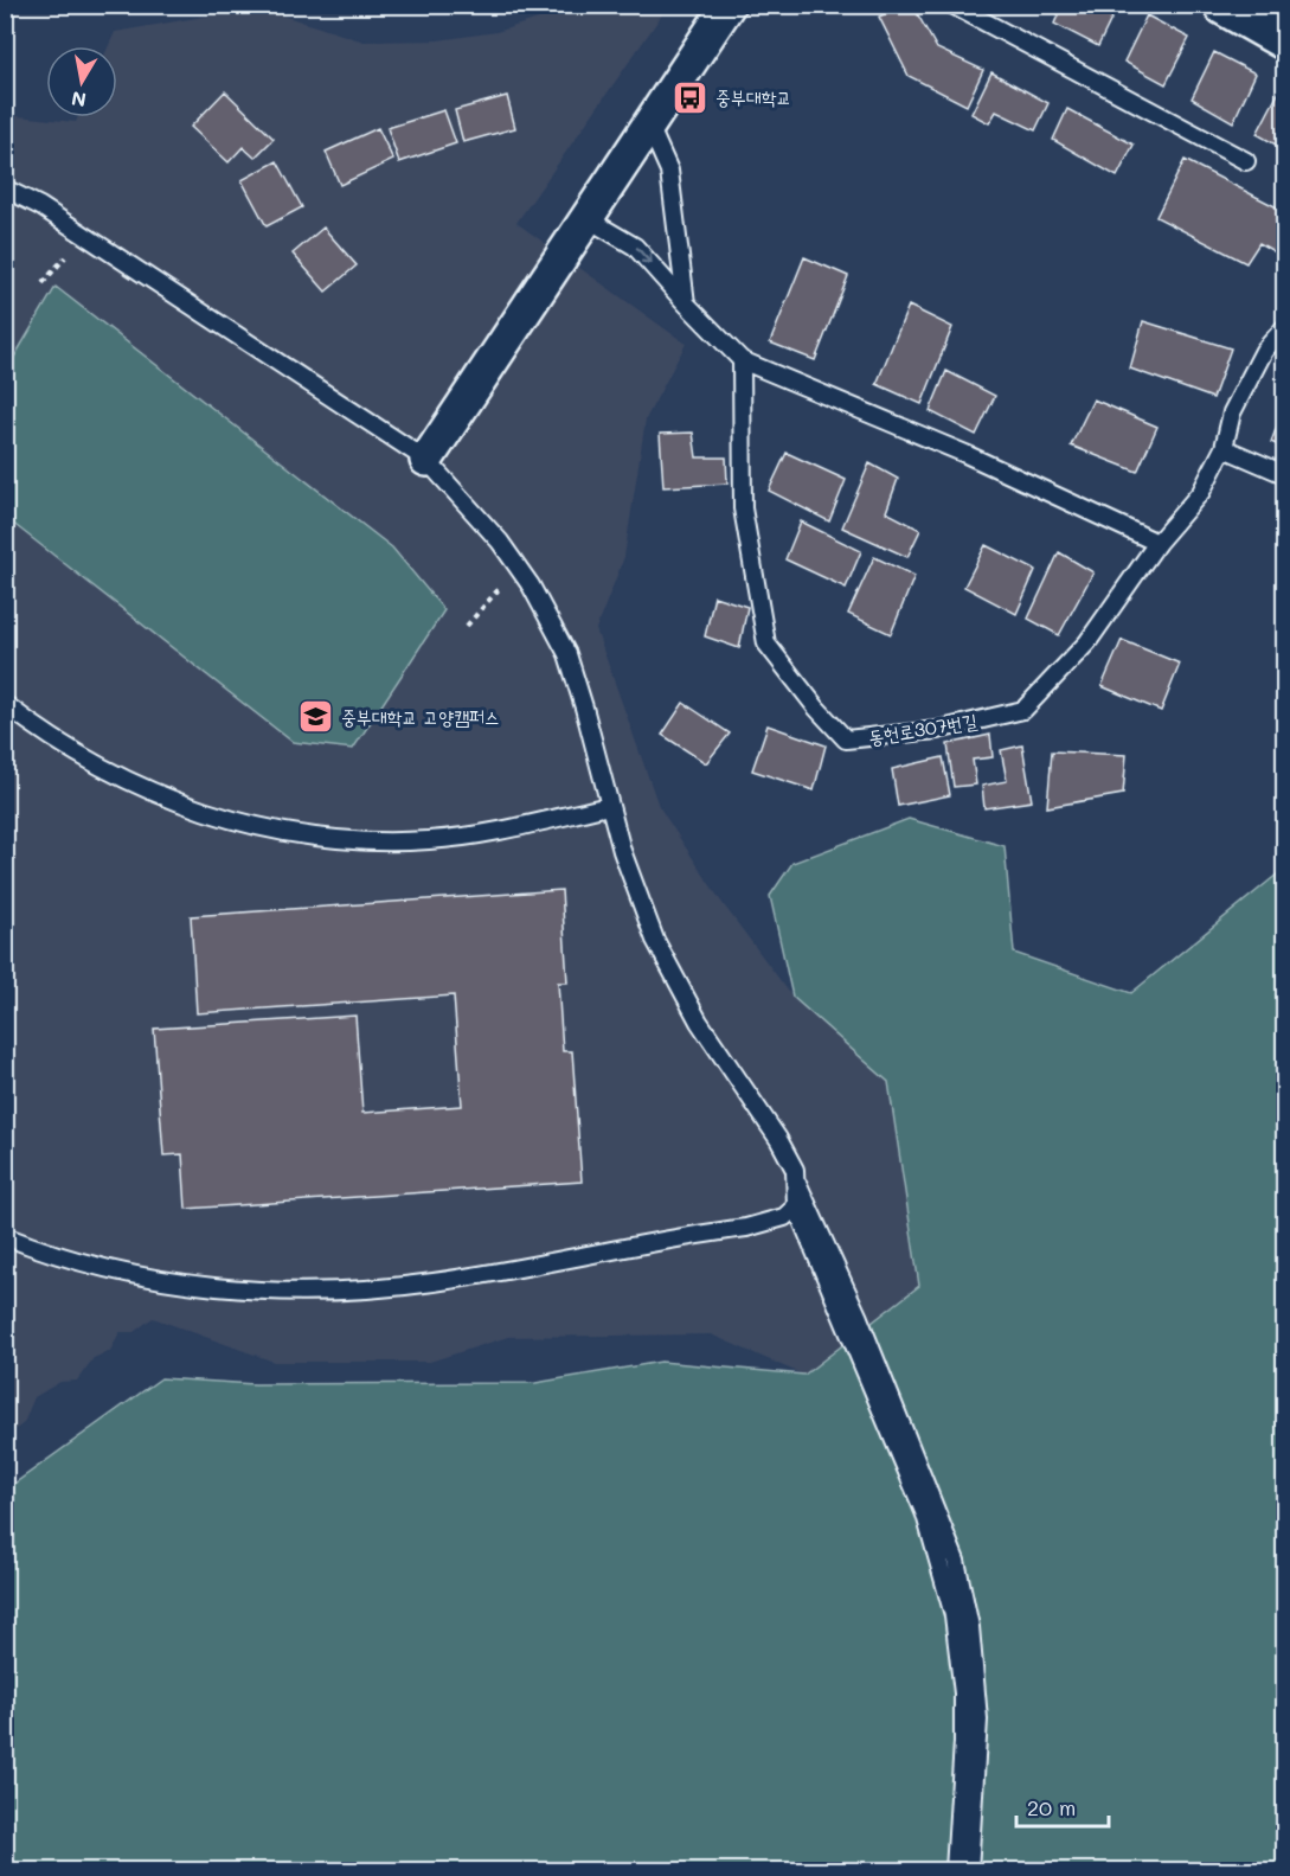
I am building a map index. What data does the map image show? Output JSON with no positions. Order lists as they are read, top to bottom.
{
  "streets": {
    "lane": ["동헌로307번길"]
  },
  "places": {
    "bus stop": ["중부대학교"],
    "school or university": ["중부대학교 고양캠퍼스"]
  },
  "scale_bar": "20 m",
  "north": "bottom"
}
